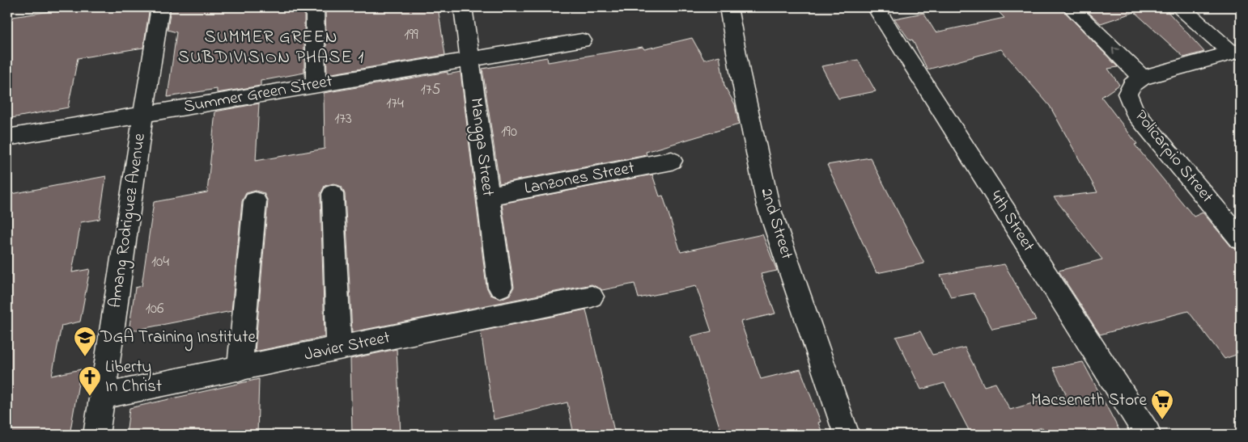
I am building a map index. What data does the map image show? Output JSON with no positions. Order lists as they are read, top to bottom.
{
  "streets": {
    "street": [
      "Summer Green Street",
      "Mangga Street",
      "Policarpio Street",
      "Lanzones Street",
      "Amang Rodriguez Avenue",
      "4th Street",
      "2nd Street",
      "Javier Street"
    ]
  },
  "crossings": [
    ["Summer Green Street", "Mangga Street"],
    ["Summer Green Street", "Amang Rodriguez Avenue"],
    ["Mangga Street", "Lanzones Street"],
    ["Amang Rodriguez Avenue", "Javier Street"]
  ],
  "districts": ["SUMMER GREEN SUBDIVISION PHASE 1"],
  "places": {
    "school or university": ["DGA Training Institute"],
    "church": ["Liberty In Christ"],
    "supermarket": ["Macseneth Store"]
  },
  "house_numbers": [
    "199",
    "175",
    "174",
    "173",
    "190",
    "104",
    "106"
  ]
}
